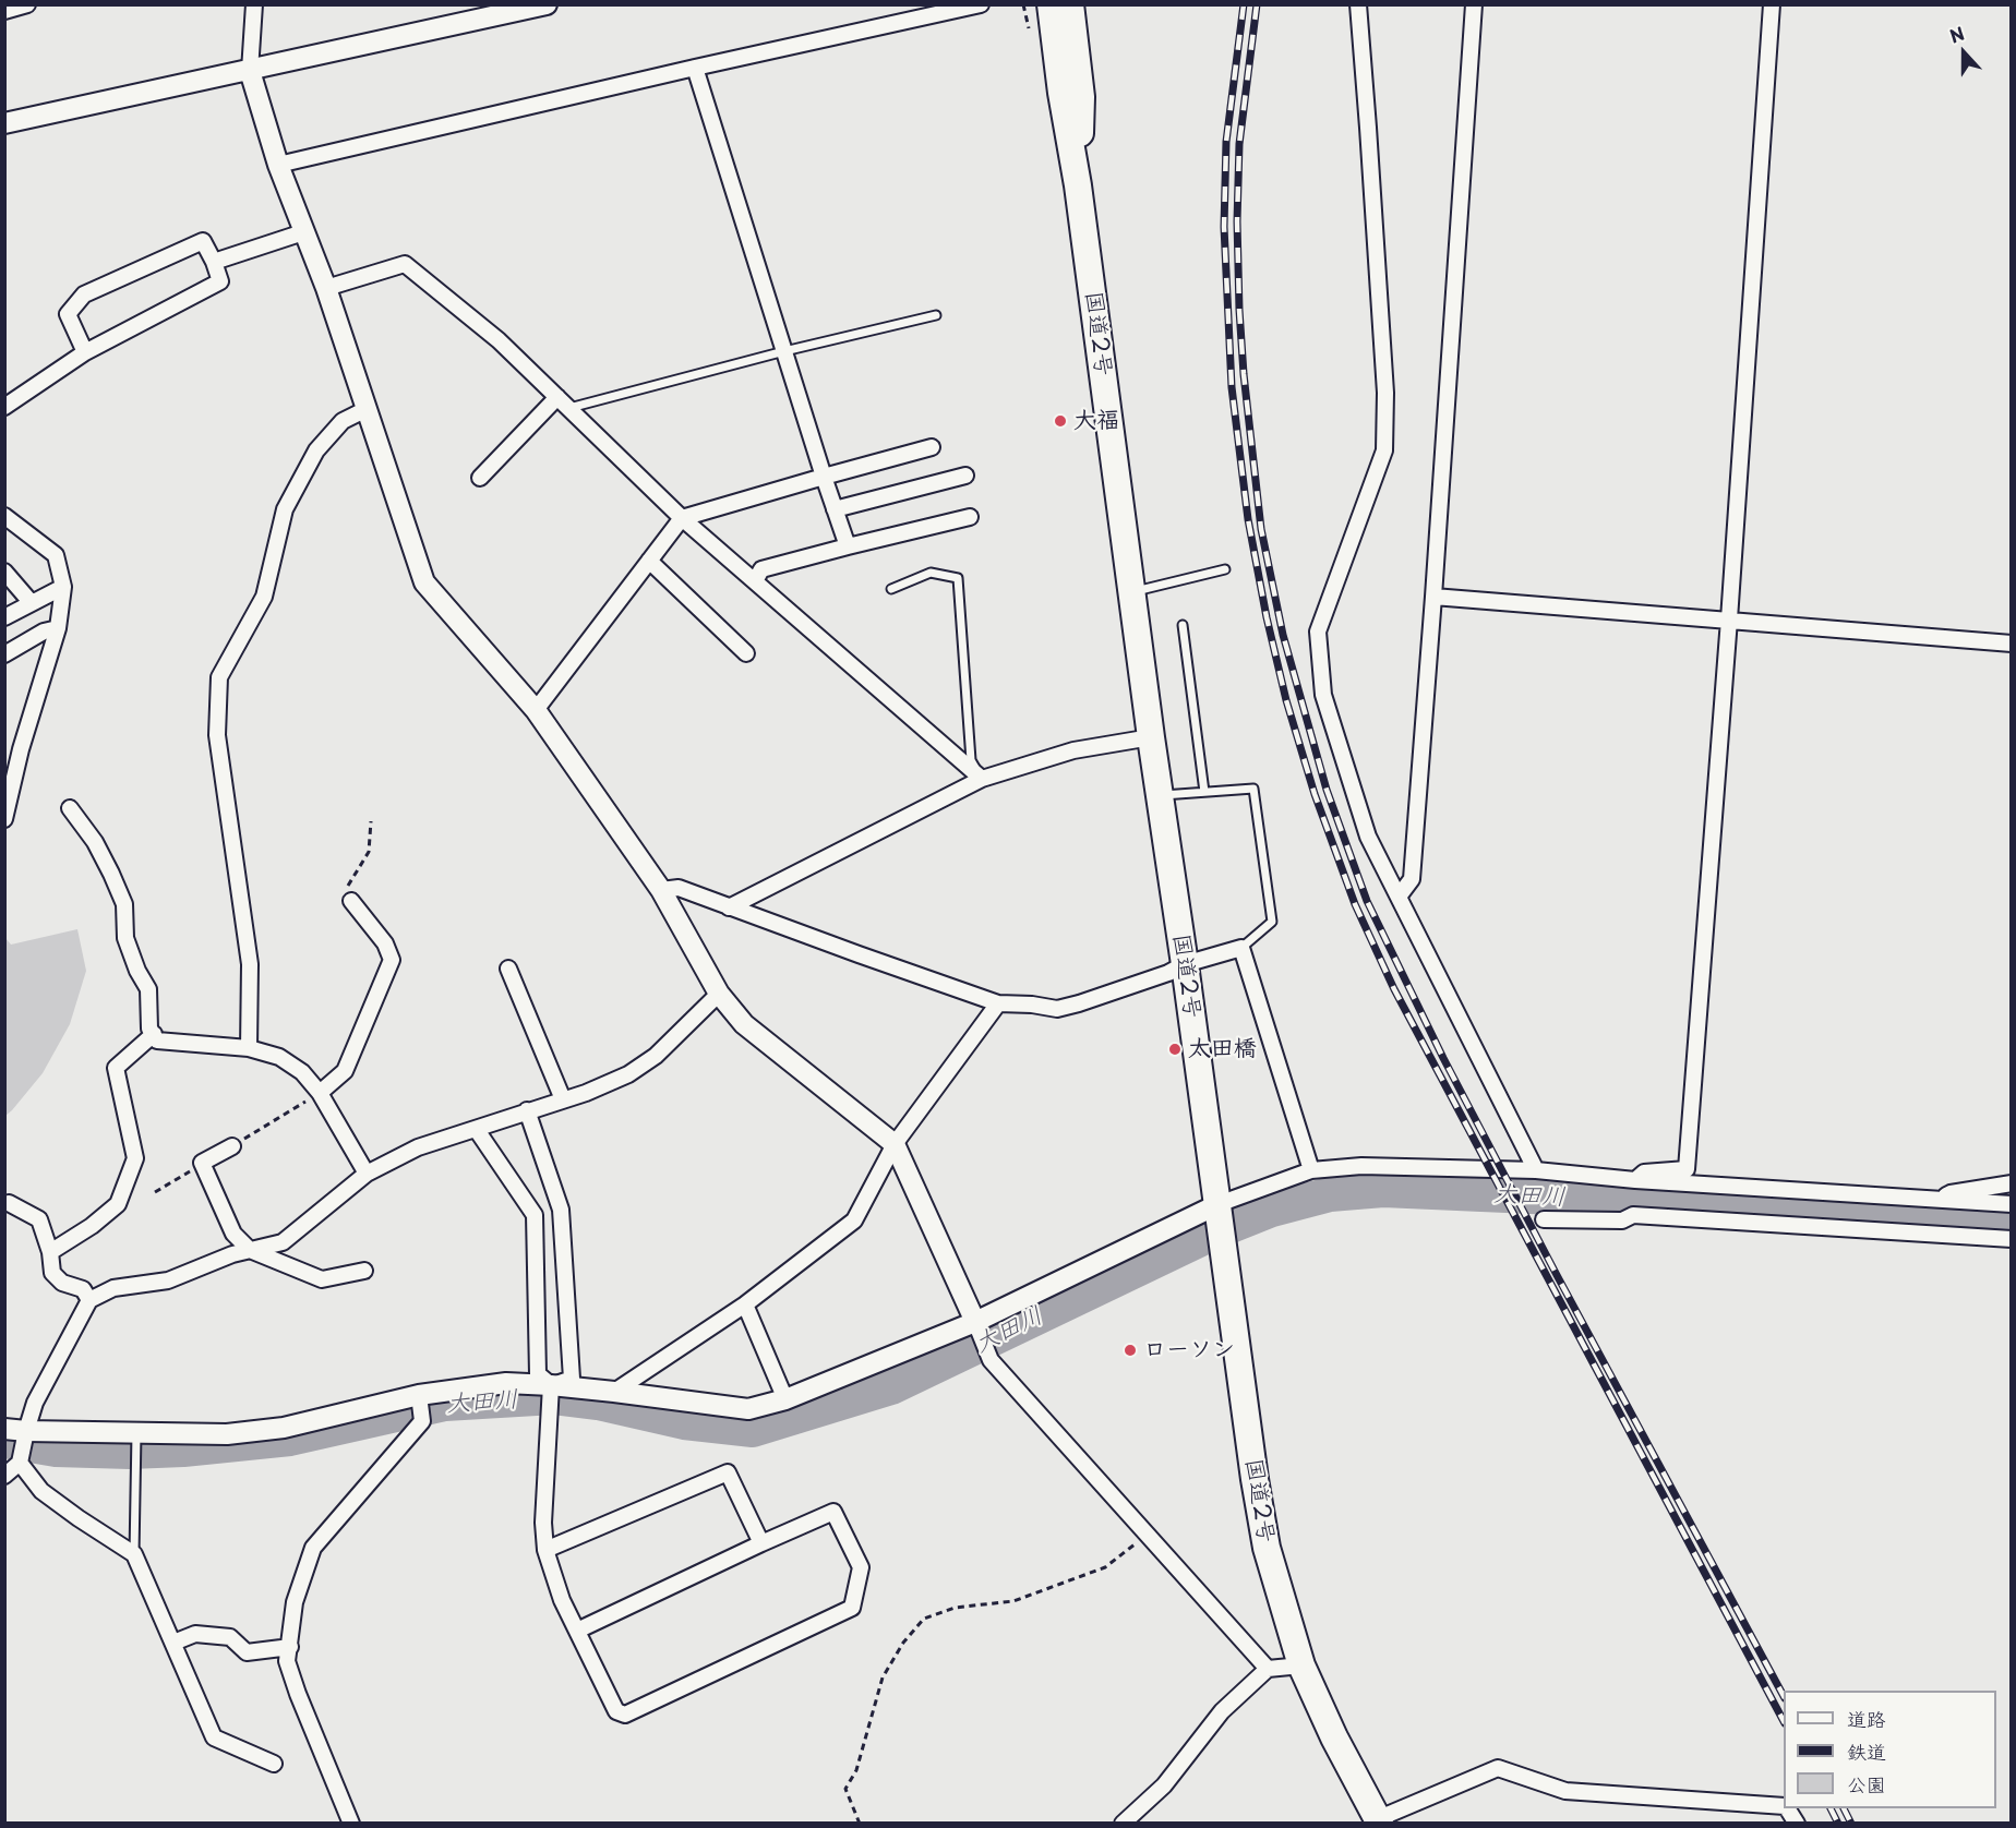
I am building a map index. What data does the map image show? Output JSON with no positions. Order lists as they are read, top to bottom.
{
  "streets": {
    "highway": ["国道2号"]
  },
  "water": ["大田川"],
  "places": ["大福", "太田橋", "ローソン"],
  "legend": ["道路", "鉄道", "公園"],
  "north": "top"
}
